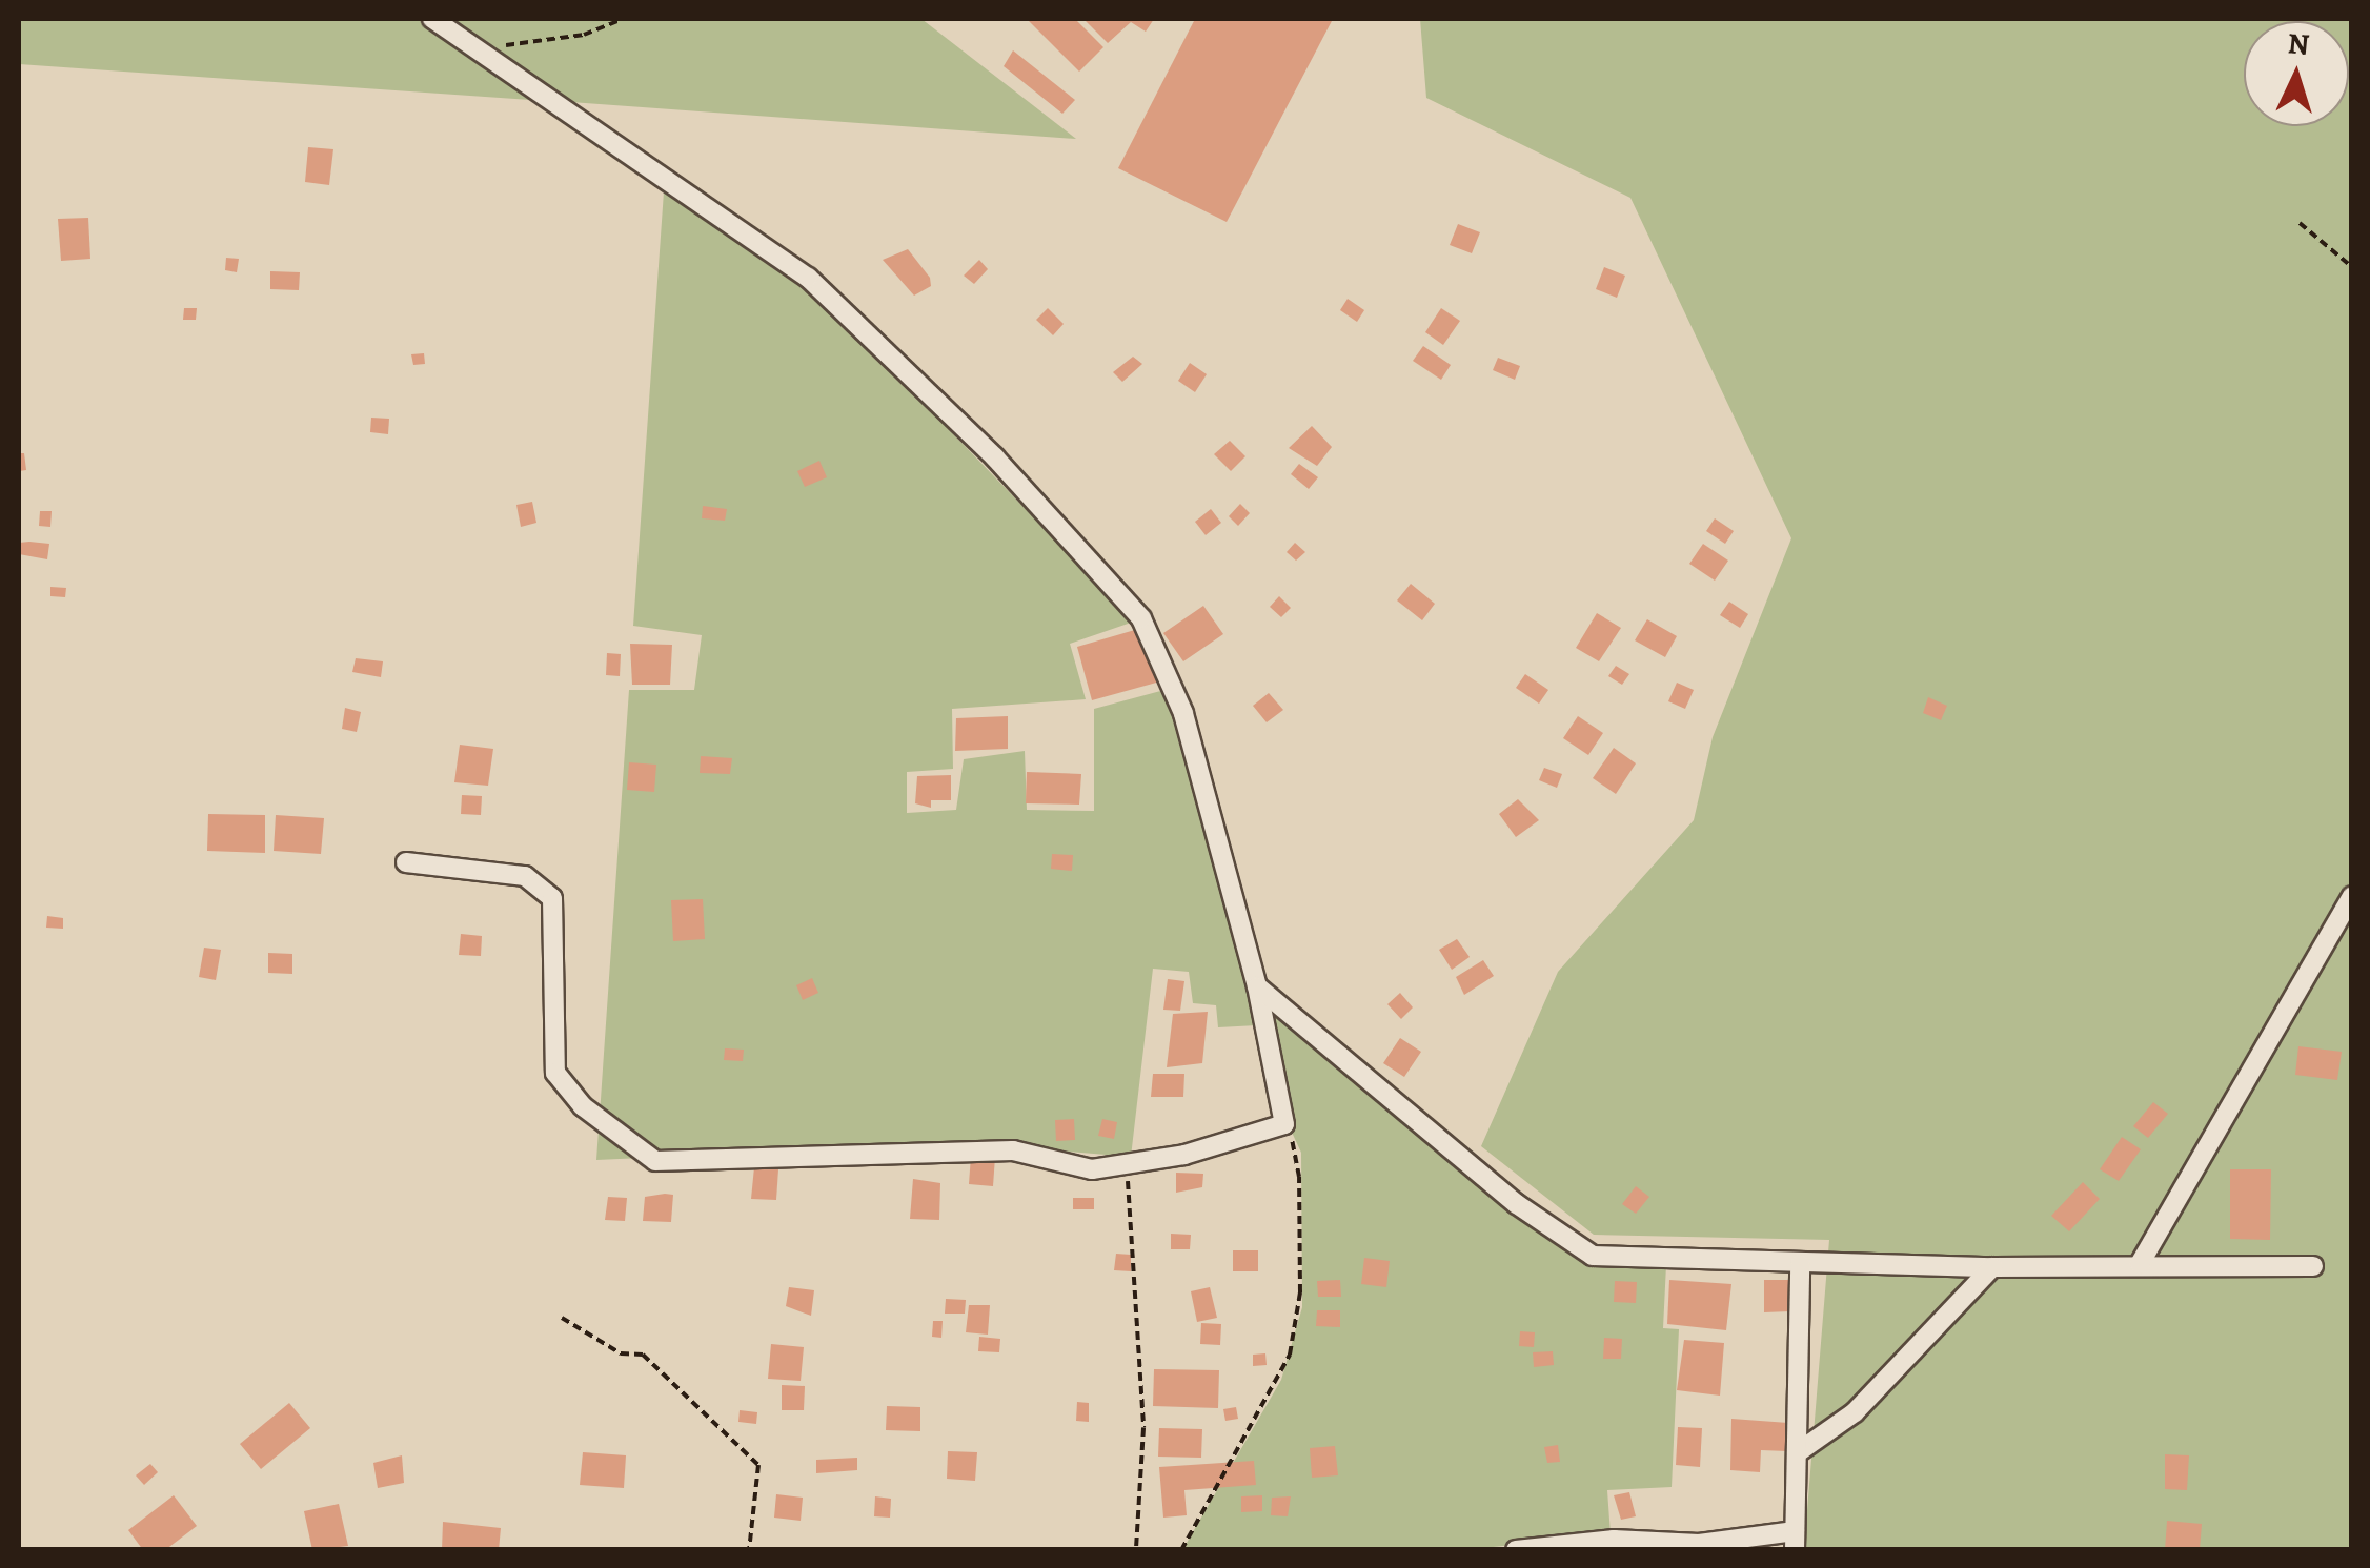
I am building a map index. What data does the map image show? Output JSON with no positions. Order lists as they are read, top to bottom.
{
  "north": "top"
}
